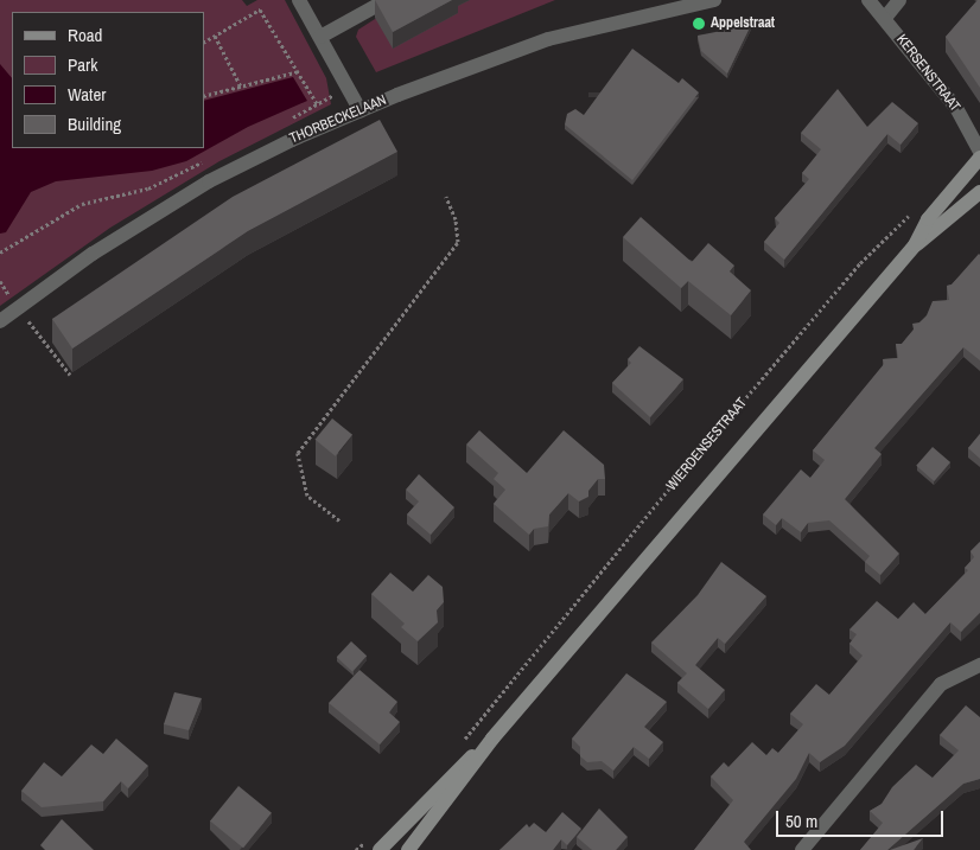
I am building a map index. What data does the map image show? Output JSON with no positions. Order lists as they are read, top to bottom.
{
  "streets": {
    "main road": ["WIERDENSESTRAAT"],
    "street": ["KERSENSTRAAT", "THORBECKELAAN"]
  },
  "places": ["Appelstraat"],
  "legend": [
    "Road",
    "Park",
    "Water",
    "Building"
  ],
  "scale_bar": "50 m"
}
